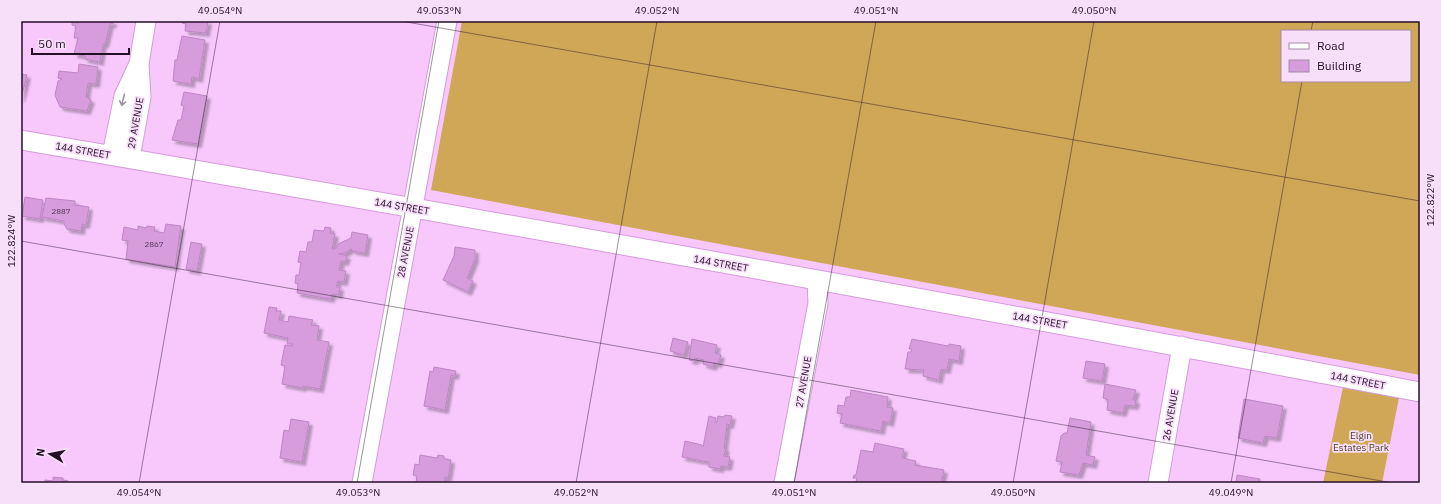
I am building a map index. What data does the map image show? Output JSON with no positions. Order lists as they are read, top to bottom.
{
  "streets": {
    "street": [
      "29 AVENUE",
      "144 STREET",
      "28 AVENUE",
      "27 AVENUE",
      "26 AVENUE"
    ]
  },
  "crossings": [
    ["29 AVENUE", "144 STREET"],
    ["144 STREET", "28 AVENUE"],
    ["144 STREET", "27 AVENUE"],
    ["144 STREET", "26 AVENUE"]
  ],
  "parks": ["Elgin Estates Park"],
  "house_numbers": ["2887", "2867"],
  "legend": ["Road", "Building"],
  "scale_bar": "50 m",
  "north": "left",
  "coordinates": [
    "49.054°N",
    "49.053°N",
    "49.052°N",
    "49.051°N",
    "49.050°N",
    "122.822°W",
    "122.824°W",
    "49.049°N"
  ]
}
